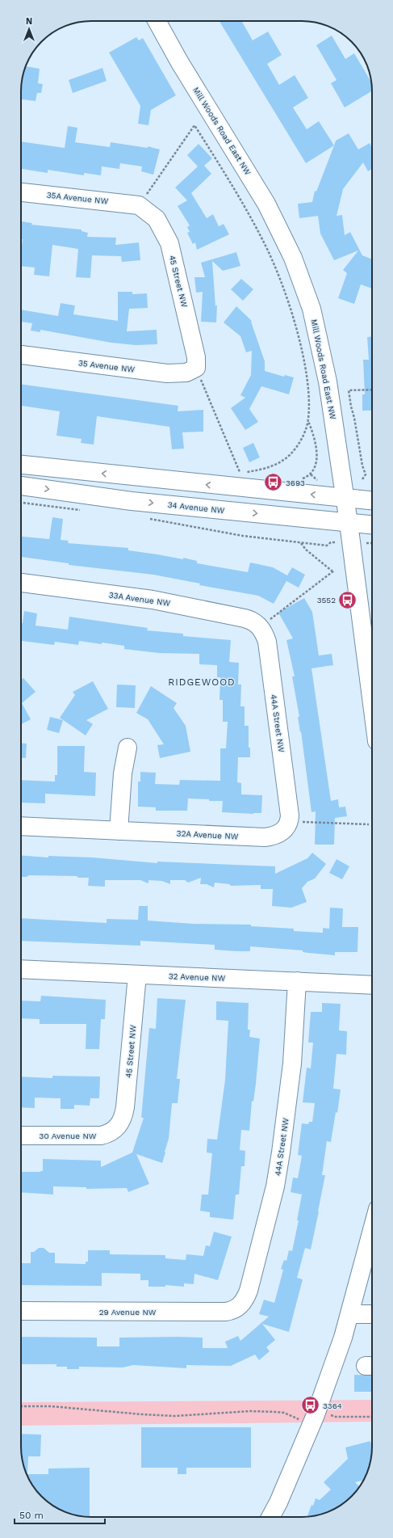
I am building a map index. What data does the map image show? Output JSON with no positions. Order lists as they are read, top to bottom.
{
  "streets": {
    "street": [
      "Mill Woods Road East NW",
      "35A Avenue NW",
      "45 Street NW",
      "35 Avenue NW",
      "34 Avenue NW",
      "33A Avenue NW",
      "44A Street NW",
      "32A Avenue NW",
      "32 Avenue NW",
      "30 Avenue NW",
      "29 Avenue NW"
    ]
  },
  "crossings": [
    ["Mill Woods Road East NW", "34 Avenue NW"],
    ["35A Avenue NW", "45 Street NW"],
    ["45 Street NW", "35 Avenue NW"],
    ["45 Street NW", "32 Avenue NW"],
    ["45 Street NW", "30 Avenue NW"],
    ["33A Avenue NW", "44A Street NW"],
    ["44A Street NW", "32A Avenue NW"],
    ["44A Street NW", "32 Avenue NW"],
    ["44A Street NW", "29 Avenue NW"]
  ],
  "districts": ["RIDGEWOOD"],
  "places": {
    "bus stop": ["3693", "3552", "3364"]
  },
  "scale_bar": "50 m",
  "north": "top"
}
